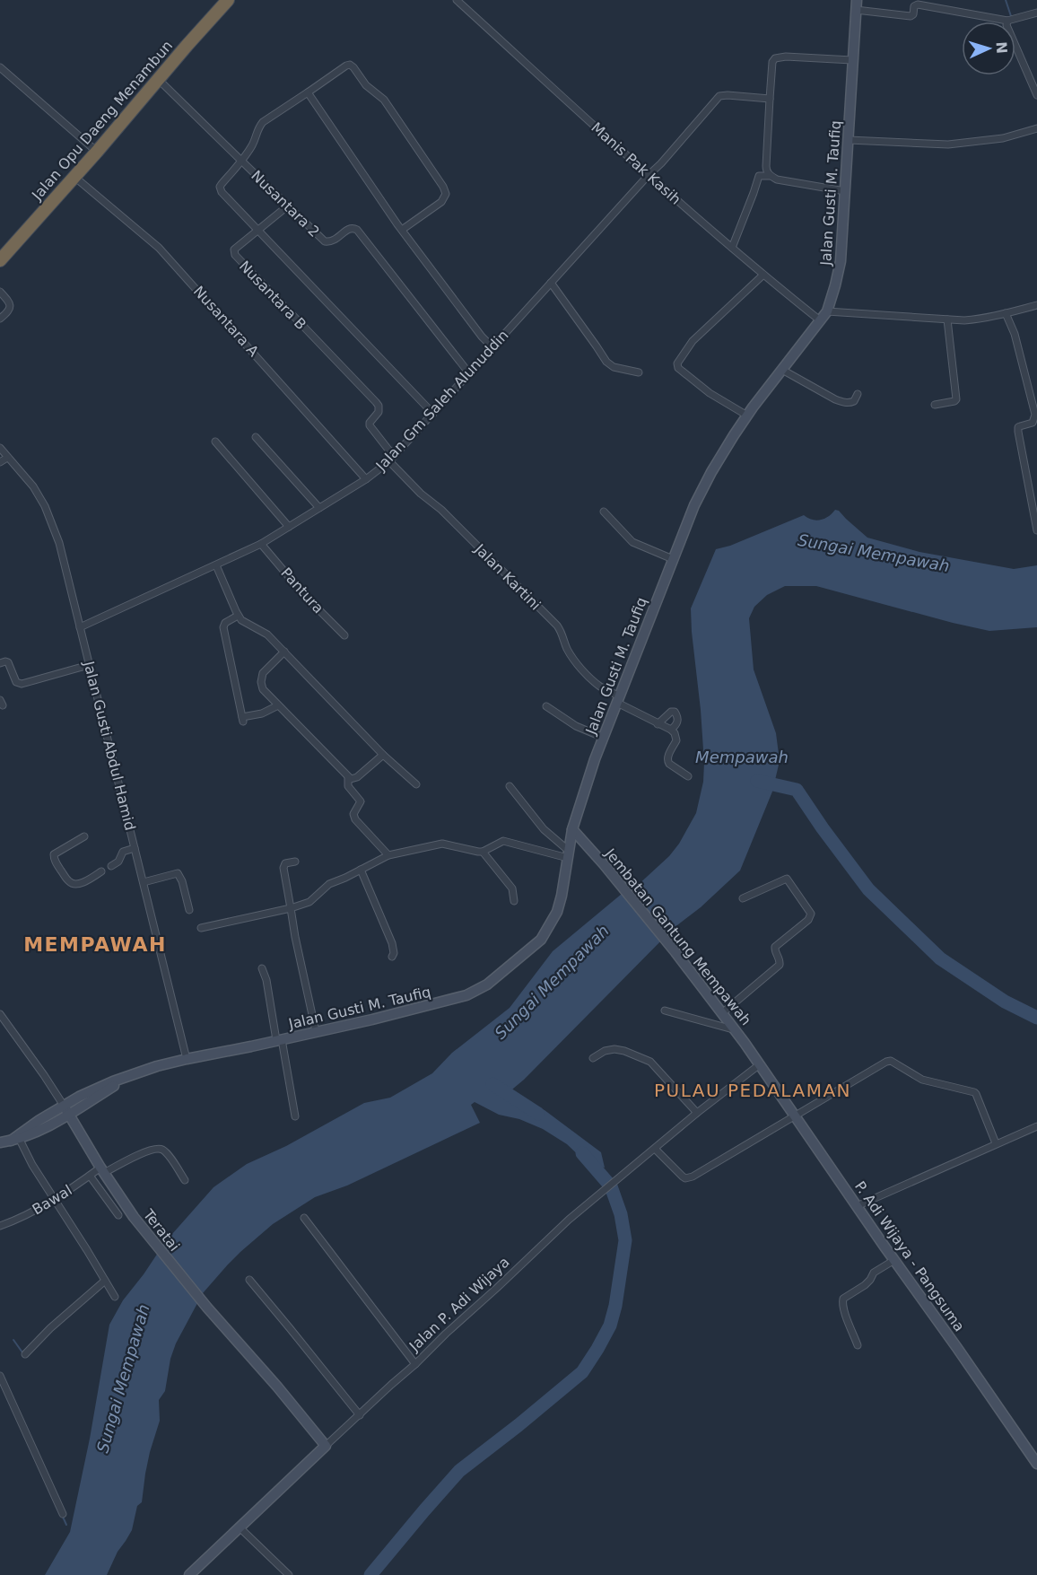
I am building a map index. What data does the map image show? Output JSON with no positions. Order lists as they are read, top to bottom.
{
  "streets": {
    "highway": ["Jalan Opu Daeng Menambun"],
    "main road": [
      "Jalan Gusti M. Taufiq",
      "Jembatan Gantung Mempawah",
      "Teratai",
      "P. Adi Wijaya - Pangsuma",
      "Jalan P. Adi Wijaya"
    ],
    "street": [
      "Manis Pak Kasih",
      "Nusantara 2",
      "Nusantara B",
      "Nusantara A",
      "Jalan Gm Saleh Alunuddin",
      "Jalan Kartini",
      "Pantura",
      "Jalan Gusti Abdul Hamid",
      "Bawal"
    ]
  },
  "crossings": [
    ["Jalan Opu Daeng Menambun", "Nusantara 2"],
    ["Jalan Opu Daeng Menambun", "Nusantara A"],
    ["Manis Pak Kasih", "Jalan Gusti M. Taufiq"],
    ["Manis Pak Kasih", "Jalan Gm Saleh Alunuddin"],
    ["Jalan Gusti M. Taufiq", "Jalan Kartini"],
    ["Jalan Gusti M. Taufiq", "Jalan Gusti Abdul Hamid"],
    ["Jalan Gusti M. Taufiq", "Jembatan Gantung Mempawah"],
    ["Jalan Gusti M. Taufiq", "Teratai"],
    ["Nusantara 2", "Jalan Gm Saleh Alunuddin"],
    ["Nusantara B", "Jalan Gm Saleh Alunuddin"],
    ["Nusantara A", "Jalan Gm Saleh Alunuddin"],
    ["Jalan Gm Saleh Alunuddin", "Jalan Kartini"],
    ["Jalan Gm Saleh Alunuddin", "Pantura"],
    ["Jalan Gm Saleh Alunuddin", "Jalan Gusti Abdul Hamid"],
    ["Jembatan Gantung Mempawah", "P. Adi Wijaya - Pangsuma"],
    ["Jembatan Gantung Mempawah", "Jalan P. Adi Wijaya"],
    ["Bawal", "Teratai"],
    ["Teratai", "Jalan P. Adi Wijaya"],
    ["P. Adi Wijaya - Pangsuma", "Jalan P. Adi Wijaya"]
  ],
  "districts": ["MEMPAWAH", "PULAU PEDALAMAN"],
  "water": ["Sungai Mempawah", "Mempawah"],
  "north": "right"
}
